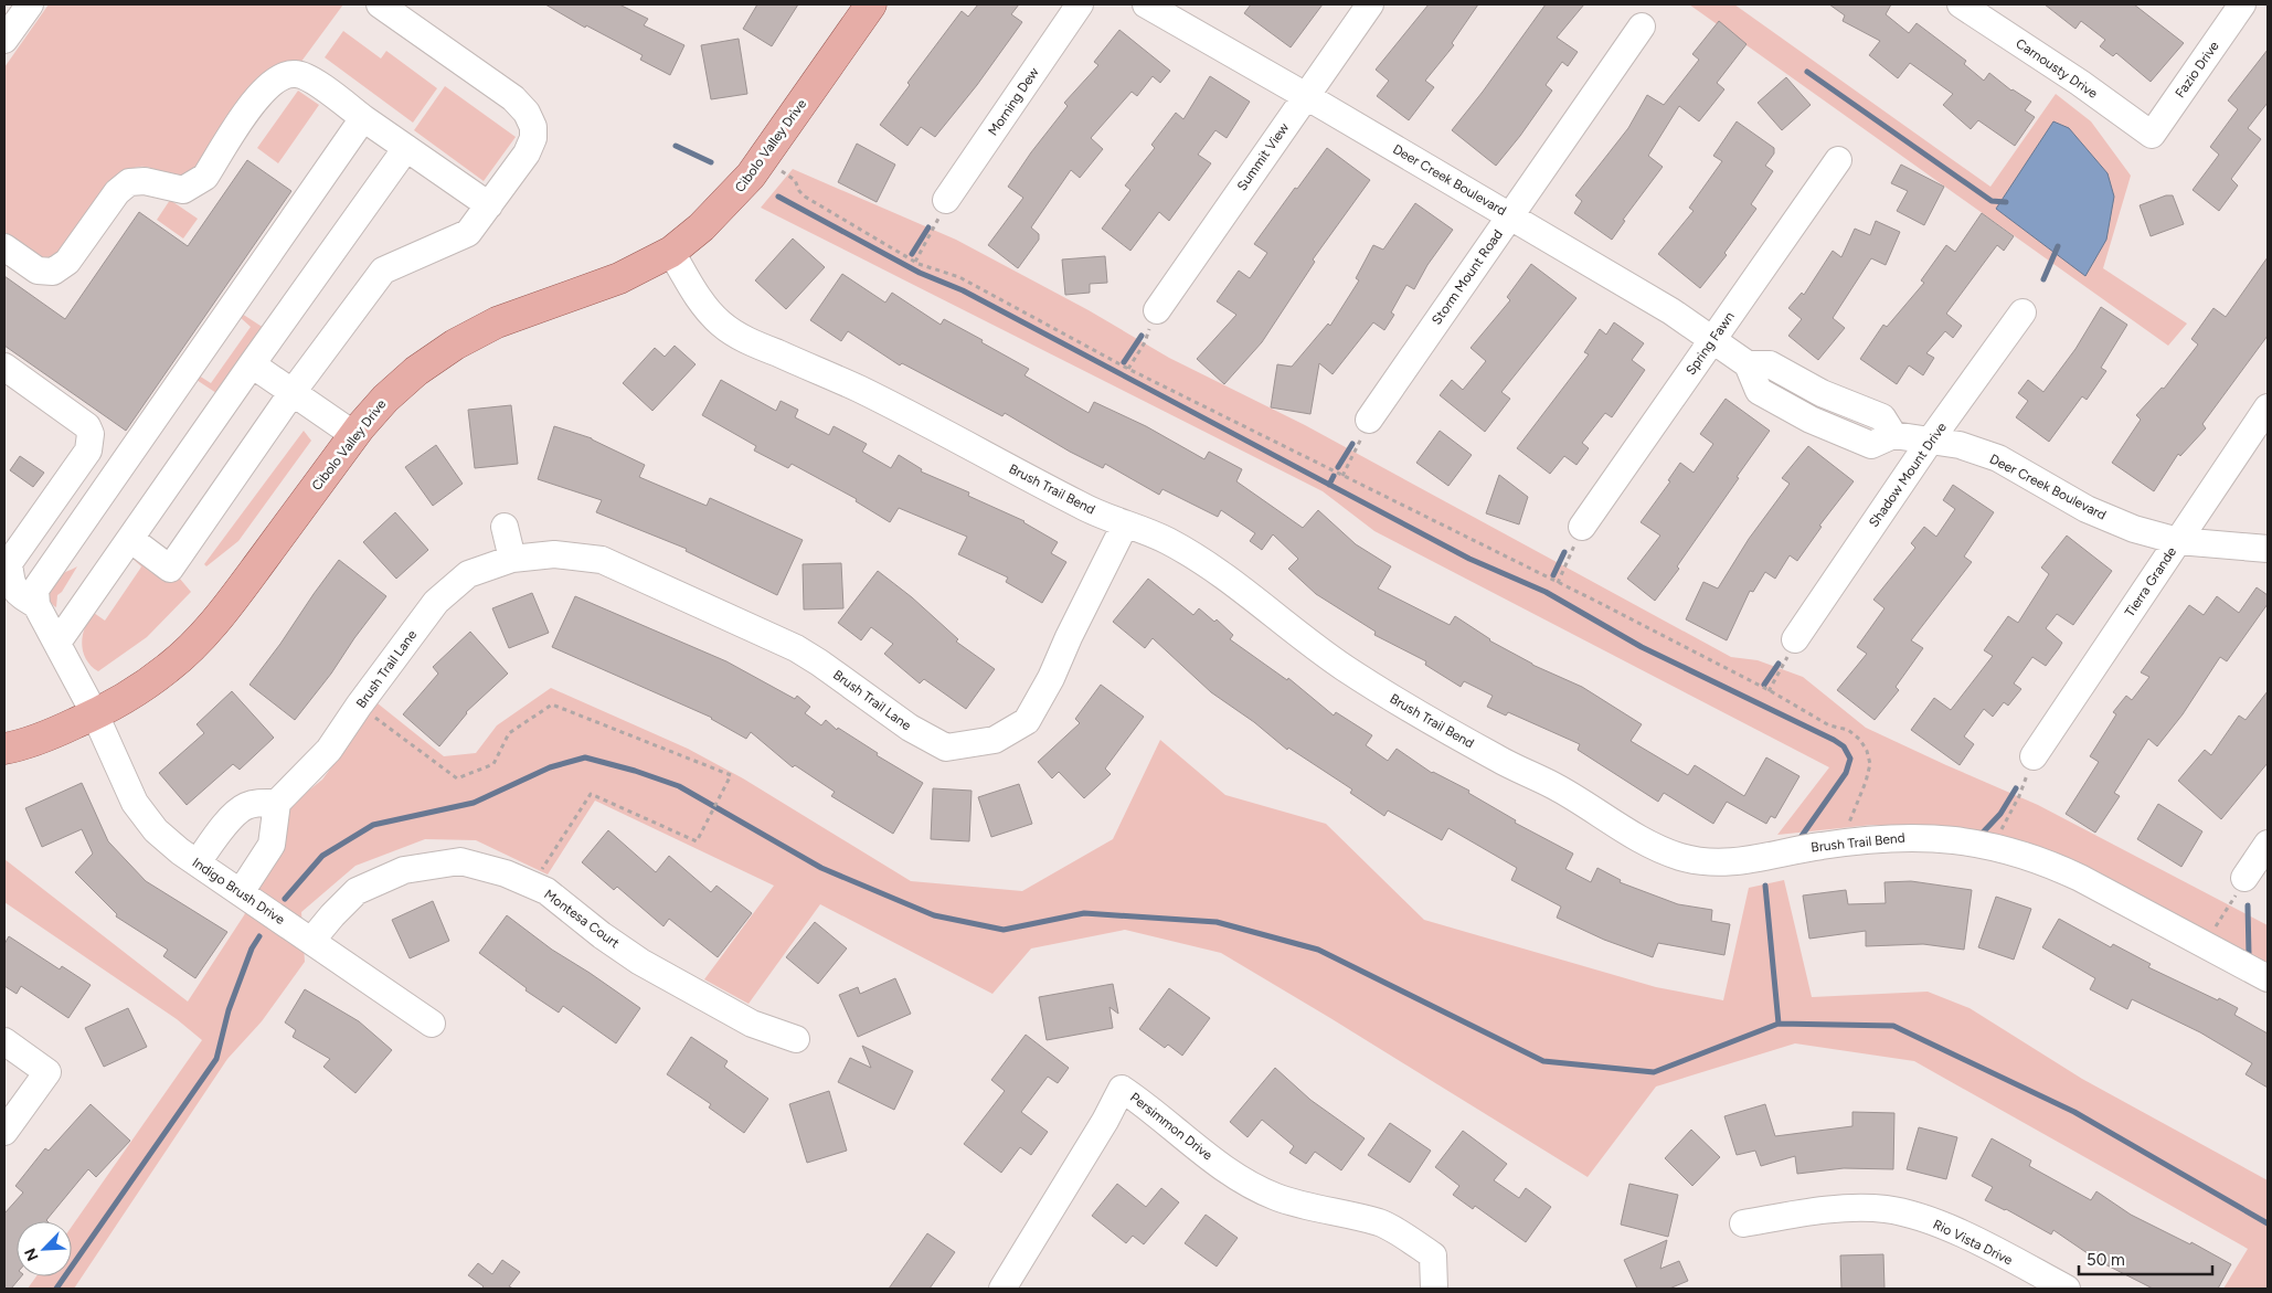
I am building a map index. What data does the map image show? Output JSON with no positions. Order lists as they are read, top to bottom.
{
  "streets": {
    "main road": ["Cibolo Valley Drive"],
    "street": [
      "Carnousty Drive",
      "Fazio Drive",
      "Morning Dew",
      "Summit View",
      "Deer Creek Boulevard",
      "Storm Mount Road",
      "Spring Fawn",
      "Shadow Mount Drive",
      "Brush Trail Bend",
      "Tierra Grande",
      "Brush Trail Lane",
      "Indigo Brush Drive",
      "Montesa Court",
      "Persimmon Drive",
      "Rio Vista Drive"
    ]
  },
  "crossings": [
    ["Carnousty Drive", "Fazio Drive"],
    ["Cibolo Valley Drive", "Brush Trail Bend"],
    ["Cibolo Valley Drive", "Indigo Brush Drive"],
    ["Summit View", "Deer Creek Boulevard"],
    ["Deer Creek Boulevard", "Storm Mount Road"],
    ["Deer Creek Boulevard", "Spring Fawn"],
    ["Deer Creek Boulevard", "Shadow Mount Drive"],
    ["Deer Creek Boulevard", "Tierra Grande"],
    ["Brush Trail Bend", "Brush Trail Lane"],
    ["Indigo Brush Drive", "Montesa Court"]
  ],
  "scale_bar": "50 m",
  "north": "bottom left"
}
